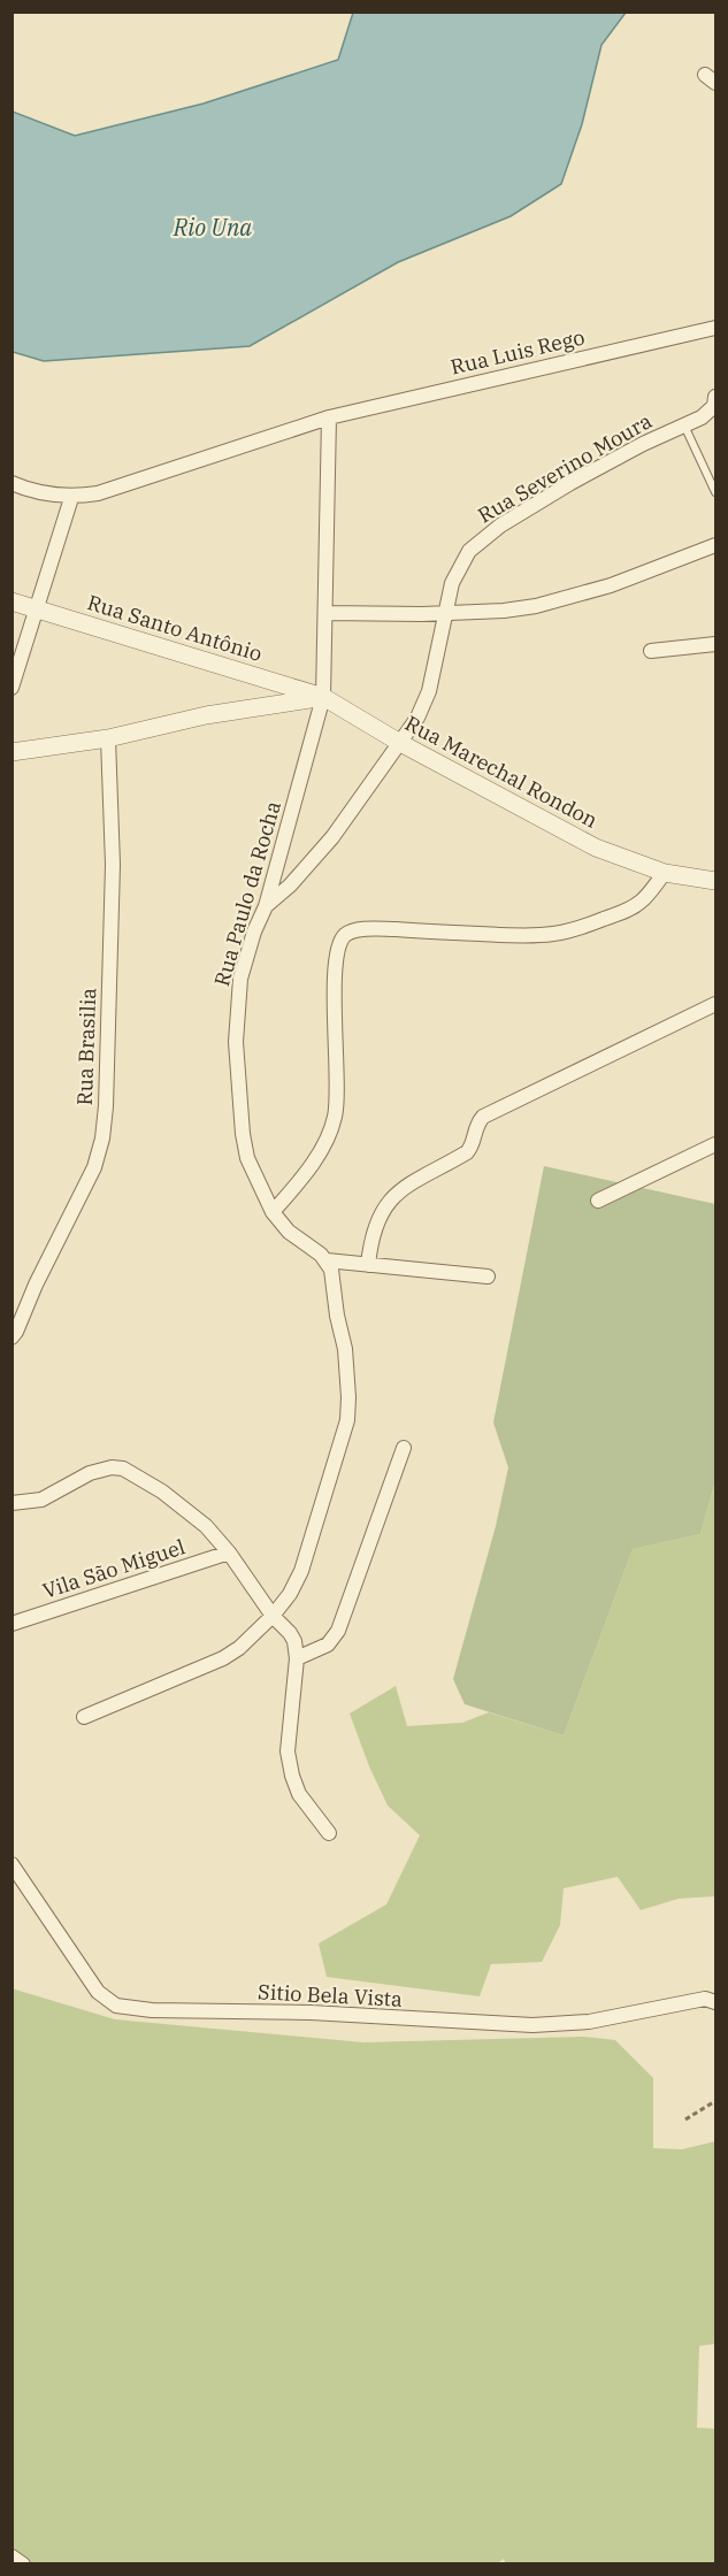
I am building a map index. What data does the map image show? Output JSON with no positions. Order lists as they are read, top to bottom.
{
  "streets": {
    "street": [
      "Rua Luis Rego",
      "Rua Severino Moura",
      "Rua Santo Antônio",
      "Rua Marechal Rondon",
      "Rua Paulo da Rocha",
      "Rua Brasilia",
      "Vila São Miguel",
      "Sitio Bela Vista"
    ]
  },
  "crossings": [
    ["Rua Luis Rego", "Rua Paulo da Rocha"],
    ["Rua Severino Moura", "Rua Marechal Rondon"],
    ["Rua Severino Moura", "Rua Paulo da Rocha"],
    ["Rua Santo Antônio", "Rua Marechal Rondon"],
    ["Rua Santo Antônio", "Rua Paulo da Rocha"],
    ["Rua Marechal Rondon", "Rua Paulo da Rocha"]
  ],
  "water": ["Rio Una"]
}
